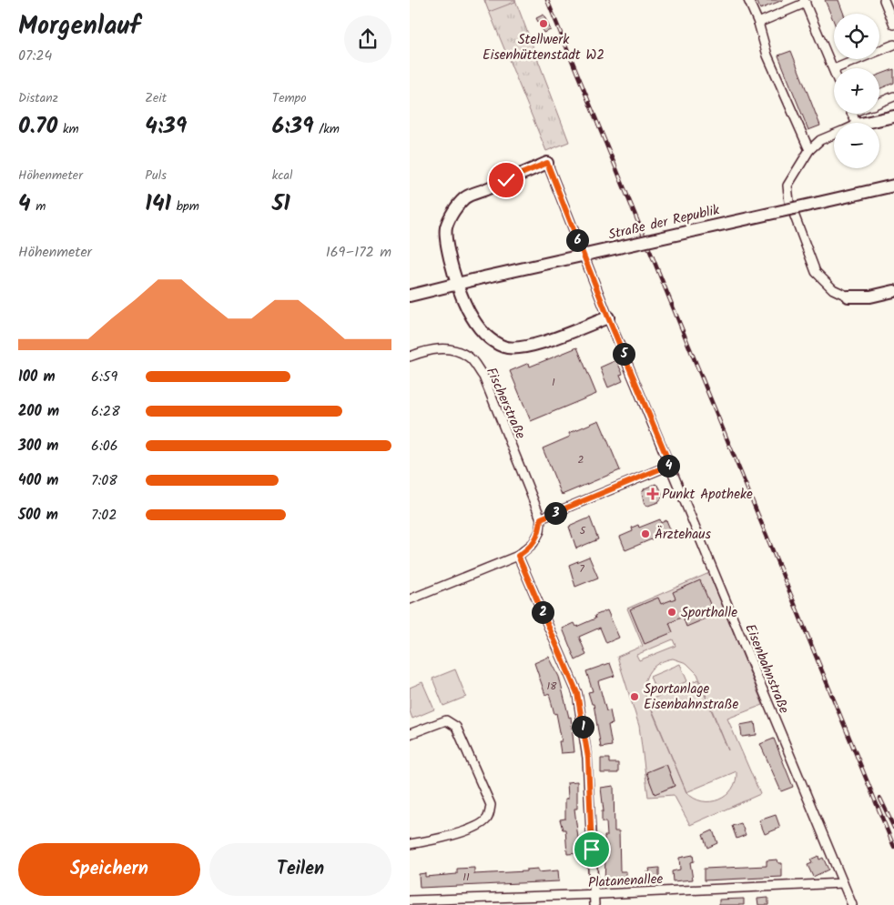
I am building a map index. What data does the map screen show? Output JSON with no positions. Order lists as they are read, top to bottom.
{
  "streets": {
    "main road": ["Straße der Republik"],
    "street": ["Fischerstraße", "Eisenbahnstraße", "Platanenallee"]
  },
  "crossings": [
    ["Eisenbahnstraße", "Platanenallee"]
  ],
  "places": {
    "other": [
      "Stellwerk Eisenhüttenstadt W2",
      "Ärztehaus",
      "Sporthalle",
      "Sportanlage Eisenbahnstraße"
    ],
    "health": ["Punkt Apotheke"]
  },
  "house_numbers": [
    "1",
    "2",
    "5",
    "7",
    "18",
    "11"
  ],
  "page": {
    "heading": ["Morgenlauf", "07:24"],
    "map_buttons": ["+", "−"],
    "stats": [
      ["Distanz", "0.70 km"],
      ["Zeit", "4:39"],
      ["Tempo", "6:39 /km"],
      ["Höhenmeter", "4 m"],
      ["Puls", "141 bpm"],
      ["kcal", "51"]
    ],
    "pins": [
      "6",
      "5",
      "4",
      "3",
      "2",
      "1"
    ],
    "chart": ["Höhenmeter", "169–172 m"],
    "list": [
      {
        "name": "100 m",
        "note": "6:59"
      },
      {
        "name": "200 m",
        "note": "6:28"
      },
      {
        "name": "300 m",
        "note": "6:06"
      },
      {
        "name": "400 m",
        "note": "7:08"
      },
      {
        "name": "500 m",
        "note": "7:02"
      }
    ],
    "buttons": ["Speichern", "Teilen"]
  }
}
